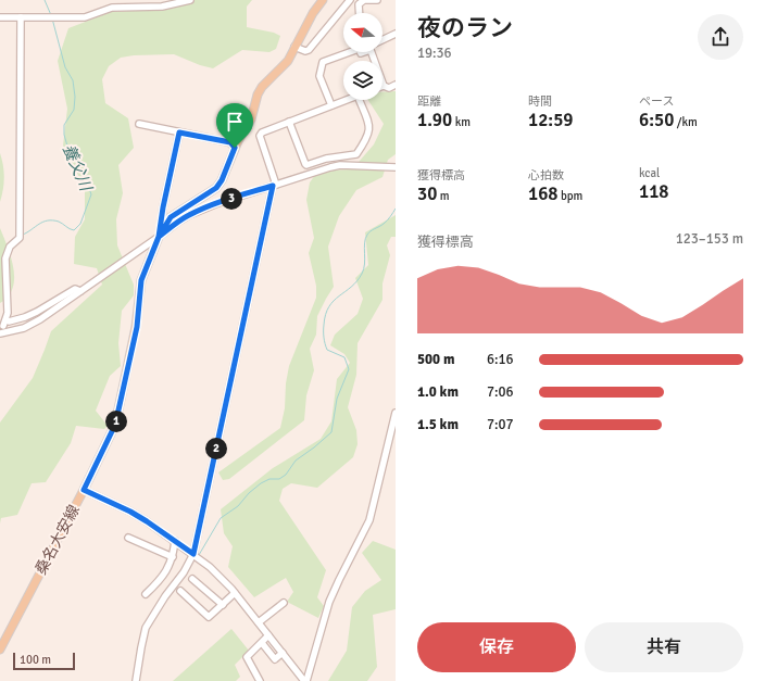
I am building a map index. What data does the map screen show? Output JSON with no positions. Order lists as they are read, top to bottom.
{
  "streets": {
    "main road": ["桑名大安線"]
  },
  "water": ["養父川"],
  "scale_bar": "100 m",
  "north": "left",
  "page": {
    "heading": ["夜のラン", "19:36"],
    "stats": [
      ["距離", "1.90 km"],
      ["時間", "12:59"],
      ["ペース", "6:50 /km"],
      ["獲得標高", "30 m"],
      ["心拍数", "168 bpm"],
      ["kcal", "118"]
    ],
    "pins": ["3", "1", "2"],
    "chart": ["獲得標高", "123–153 m"],
    "list": [
      {
        "name": "500 m",
        "note": "6:16"
      },
      {
        "name": "1.0 km",
        "note": "7:06"
      },
      {
        "name": "1.5 km",
        "note": "7:07"
      }
    ],
    "buttons": ["保存", "共有"],
    "scale": "100 m"
  }
}
